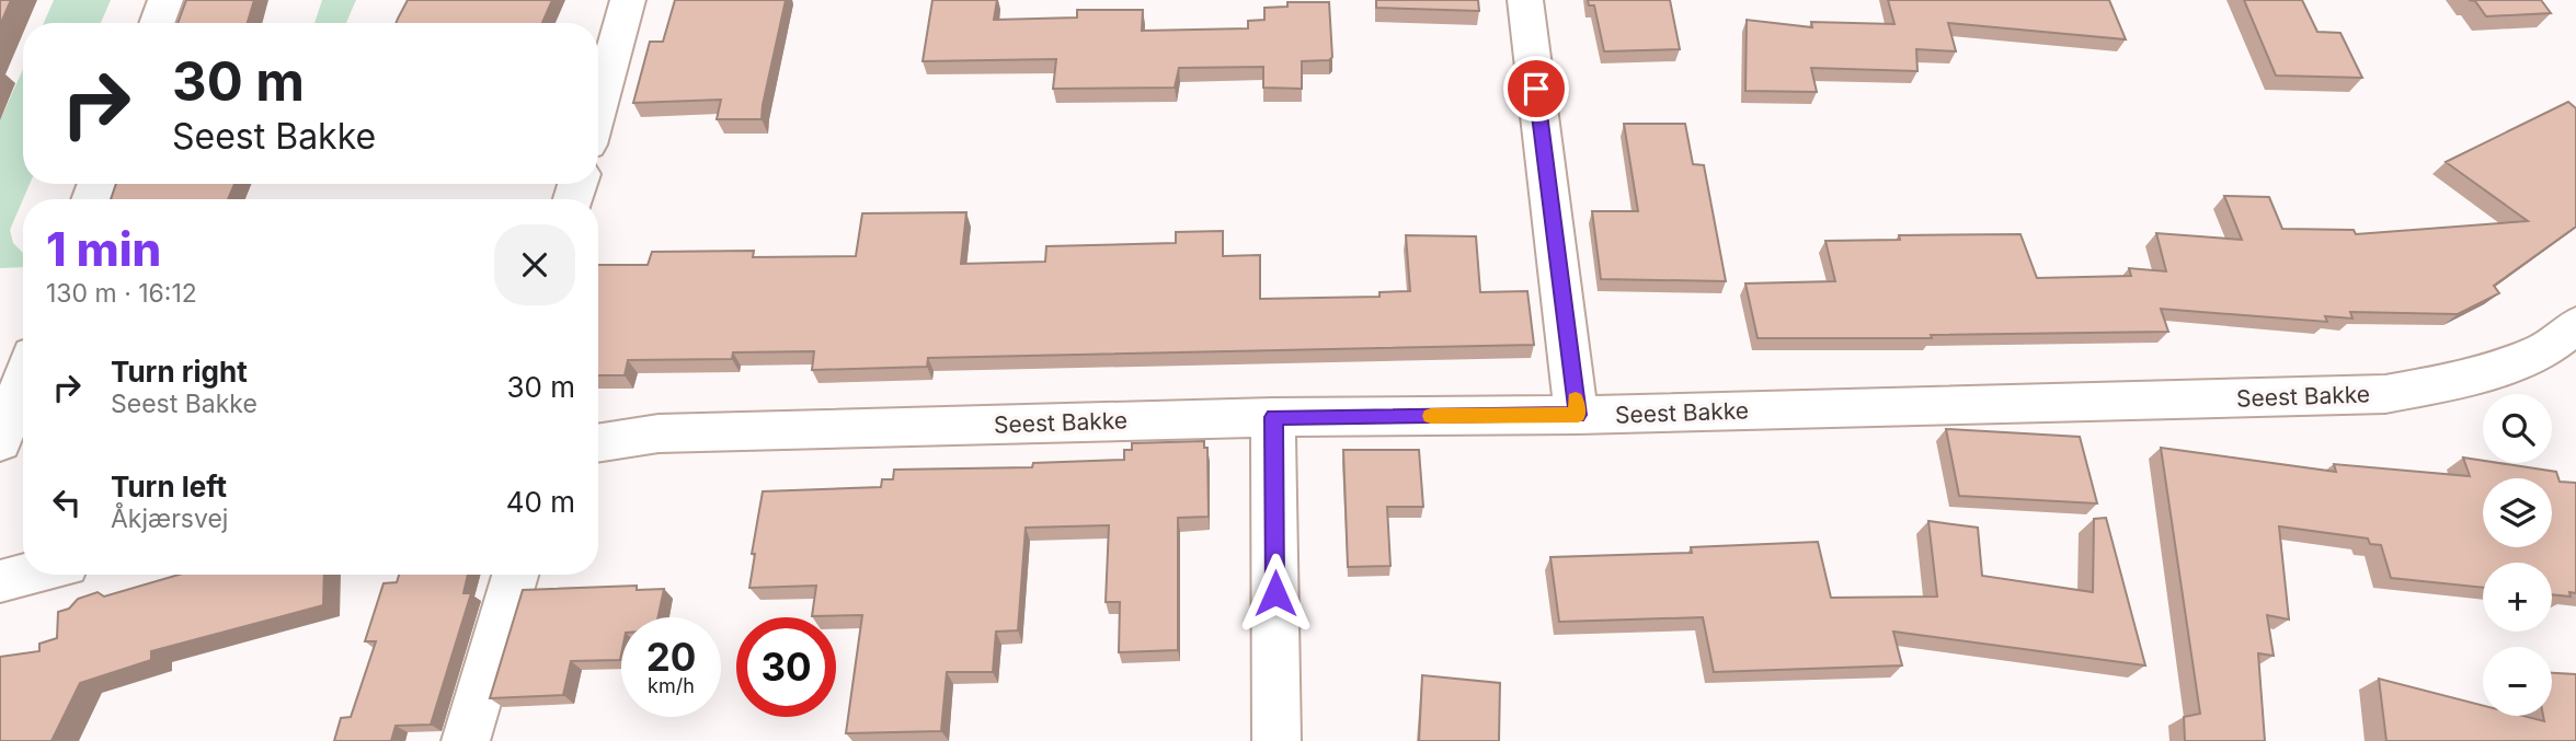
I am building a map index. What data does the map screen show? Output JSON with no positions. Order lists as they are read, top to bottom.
{
  "streets": {
    "street": ["Seest Bakke"]
  },
  "page": {
    "turn": ["30 m", "Seest Bakke"],
    "heading": ["1 min", "130 m · 16:12"],
    "list": [
      {
        "name": "Turn right",
        "note": "Seest Bakke",
        "value": "30 m"
      },
      {
        "name": "Turn left",
        "note": "Åkjærsvej",
        "value": "40 m"
      }
    ],
    "map_buttons": ["+", "−"],
    "speed": "20 km/h",
    "limit": "30"
  }
}
